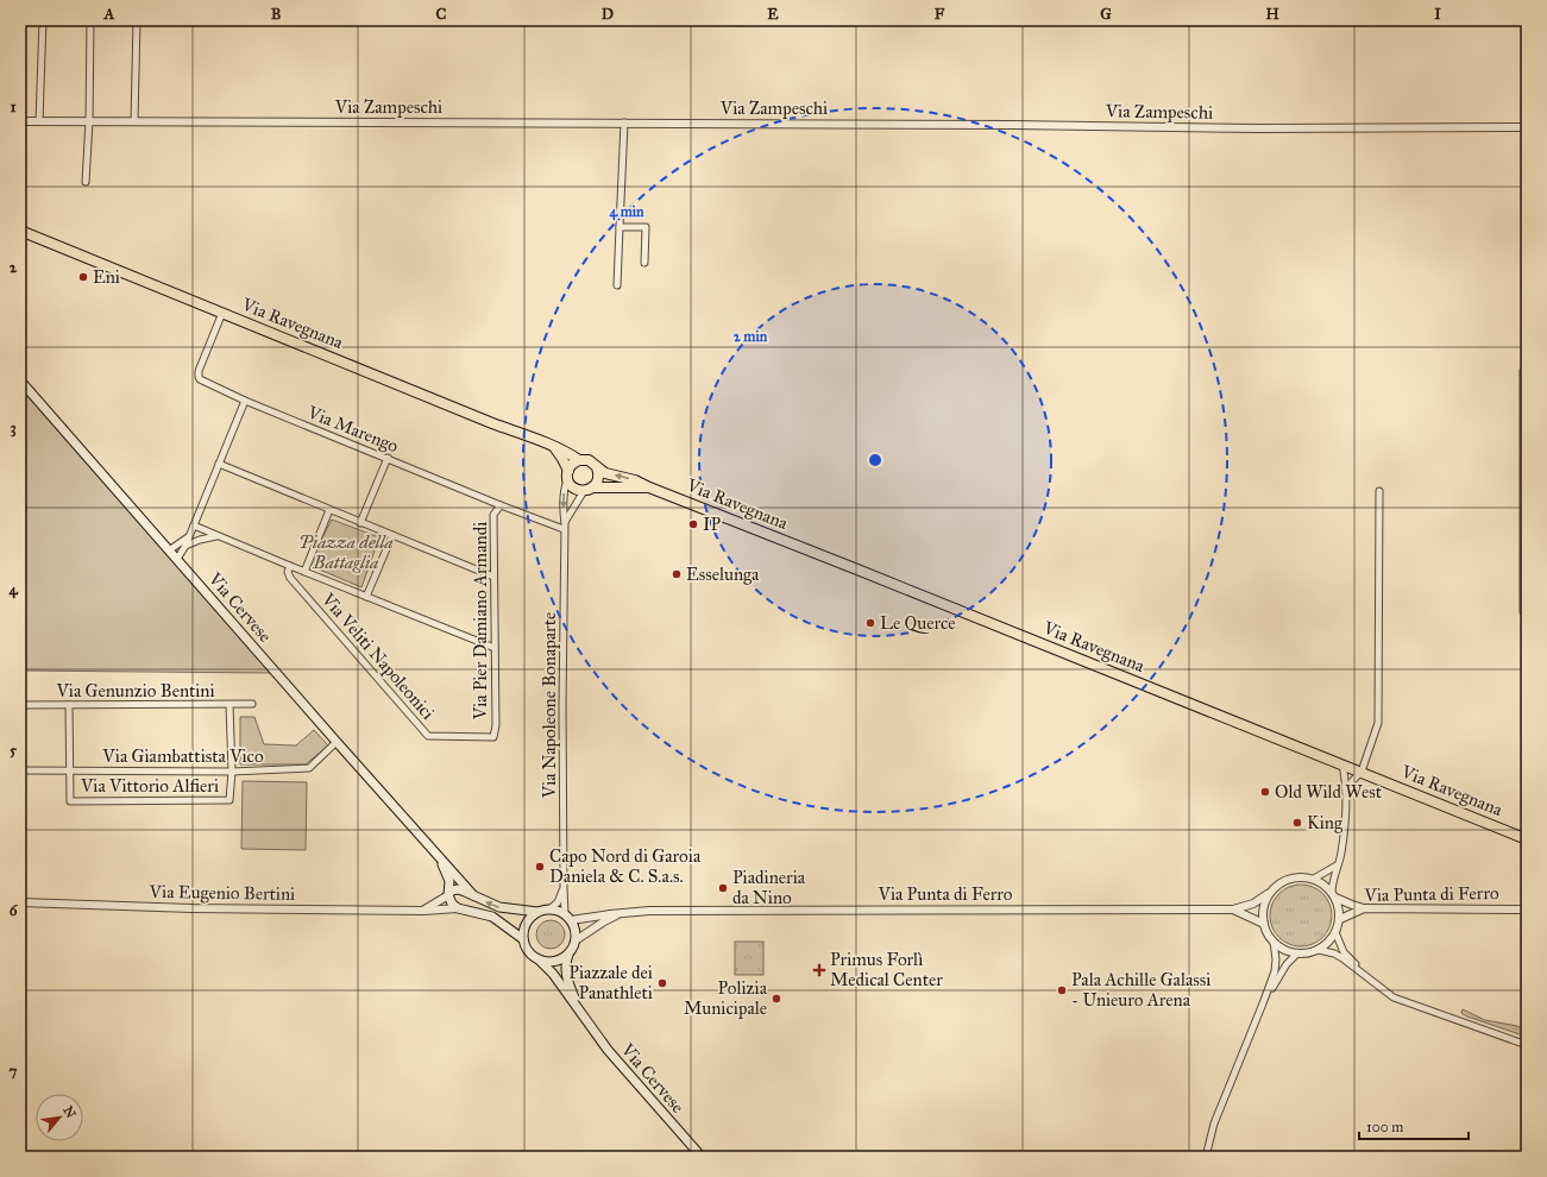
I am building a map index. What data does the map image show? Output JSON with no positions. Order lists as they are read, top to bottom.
{
  "streets": {
    "main road": ["Via Ravegnana", "Via Cervese"],
    "street": [
      "Via Zampeschi",
      "Via Marengo",
      "Via Pier Damiano Armandi",
      "Via Veliti Napoleonici",
      "Via Genunzio Bentini",
      "Via Napoleone Bonaparte",
      "Via Giambattista Vico",
      "Via Vittorio Alfieri",
      "Via Eugenio Bertini",
      "Via Punta di Ferro"
    ]
  },
  "crossings": [
    ["Via Ravegnana", "Via Marengo"],
    ["Via Ravegnana", "Via Napoleone Bonaparte"],
    ["Via Marengo", "Via Pier Damiano Armandi"],
    ["Via Marengo", "Via Napoleone Bonaparte"],
    ["Via Cervese", "Via Napoleone Bonaparte"],
    ["Via Cervese", "Via Giambattista Vico"],
    ["Via Cervese", "Via Eugenio Bertini"],
    ["Via Cervese", "Via Punta di Ferro"],
    ["Via Pier Damiano Armandi", "Via Veliti Napoleonici"],
    ["Via Napoleone Bonaparte", "Via Punta di Ferro"],
    ["Via Giambattista Vico", "Via Vittorio Alfieri"]
  ],
  "parks": ["Piazza della Battaglia"],
  "places": {
    "other": [
      "Eni",
      "IP",
      "Esselunga",
      "Le Querce",
      "Old Wild West",
      "King",
      "Capo Nord di Garoia Daniela & C. S.a.s.",
      "Piadineria da Nino",
      "Piazzale dei Panathleti",
      "Pala Achille Galassi - Unieuro Arena",
      "Polizia Municipale"
    ],
    "health": ["Primus Forlì Medical Center"]
  },
  "scale_bar": "100 m",
  "north": "top right",
  "grid": {
    "columns": [
      "A",
      "B",
      "C",
      "D",
      "E",
      "F",
      "G",
      "H",
      "I"
    ],
    "rows": [
      "1",
      "2",
      "3",
      "4",
      "5",
      "6",
      "7"
    ]
  },
  "rings": ["4 min", "2 min"]
}
